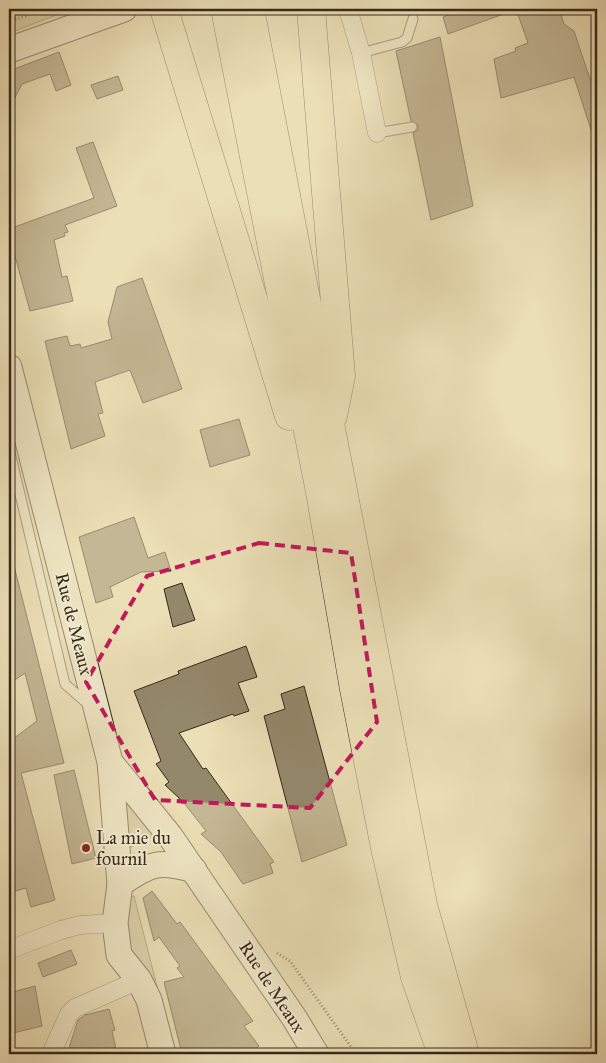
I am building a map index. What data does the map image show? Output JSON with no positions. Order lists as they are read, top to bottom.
{
  "streets": {
    "main road": ["Rue de Meaux"]
  },
  "places": ["La mie du fournil"]
}
